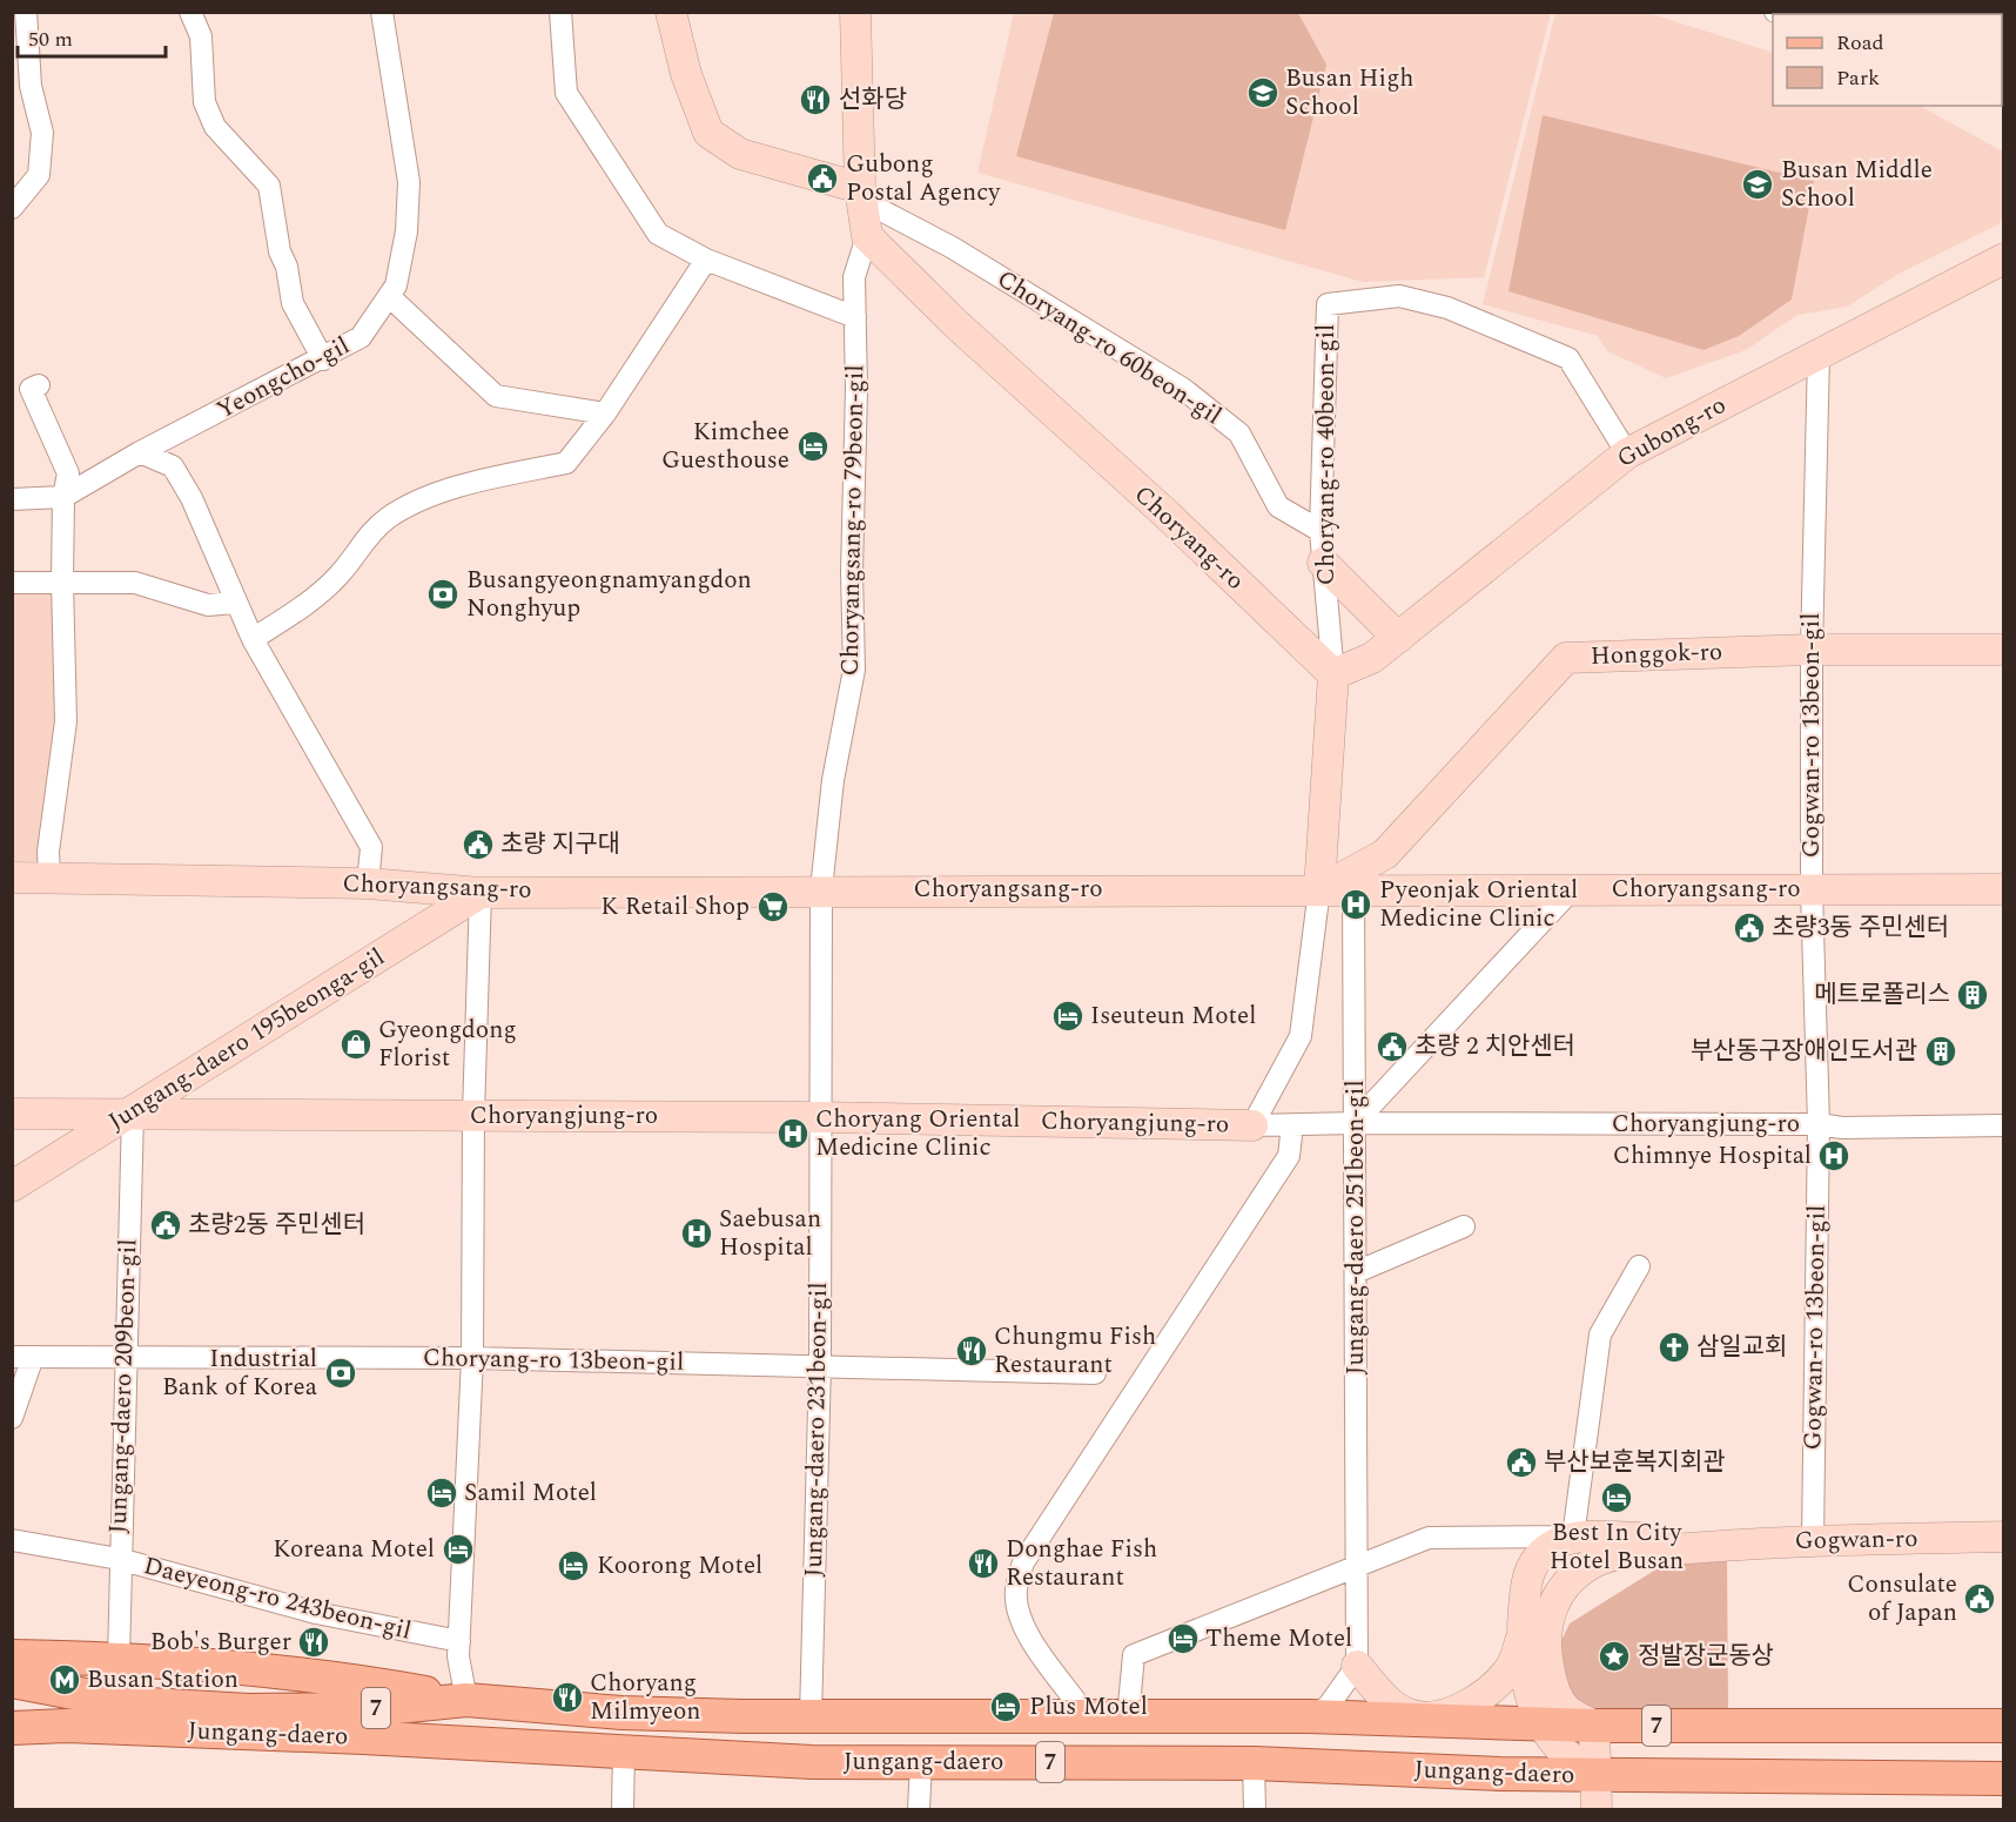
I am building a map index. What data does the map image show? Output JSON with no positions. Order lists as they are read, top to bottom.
{
  "streets": {
    "main road": ["7", "Jungang-daero"],
    "street": [
      "Choryang-ro 60beon-gil",
      "Yeongcho-gil",
      "Gubong-ro",
      "Choryang-ro 40beon-gil",
      "Choryangsang-ro 79beon-gil",
      "Choryang-ro",
      "Honggok-ro",
      "Gogwan-ro 13beon-gil",
      "Choryangsang-ro",
      "Jungang-daero 195beonga-gil",
      "Choryangjung-ro",
      "Jungang-daero 251beon-gil",
      "Choryang-ro 13beon-gil",
      "Jungang-daero 209beon-gil",
      "Jungang-daero 231beon-gil",
      "Gogwan-ro",
      "Daeyeong-ro 243beon-gil"
    ]
  },
  "crossings": [
    ["Choryang-ro 60beon-gil", "Choryang-ro 40beon-gil"],
    ["Gubong-ro", "Choryang-ro 40beon-gil"],
    ["Gubong-ro", "Choryang-ro"],
    ["Gubong-ro", "Gogwan-ro 13beon-gil"],
    ["Choryang-ro 40beon-gil", "Choryang-ro"],
    ["Choryangsang-ro 79beon-gil", "Choryang-ro"],
    ["Choryangsang-ro 79beon-gil", "Choryangsang-ro"],
    ["Choryangsang-ro 79beon-gil", "Jungang-daero 231beon-gil"],
    ["Honggok-ro", "Gogwan-ro 13beon-gil"],
    ["Honggok-ro", "Choryangsang-ro"],
    ["Gogwan-ro 13beon-gil", "Choryangsang-ro"],
    ["Gogwan-ro 13beon-gil", "Choryangjung-ro"],
    ["Gogwan-ro 13beon-gil", "Gogwan-ro"],
    ["Choryangsang-ro", "Jungang-daero 195beonga-gil"],
    ["Choryangsang-ro", "Jungang-daero 251beon-gil"],
    ["Choryangsang-ro", "Jungang-daero 231beon-gil"],
    ["Jungang-daero 195beonga-gil", "Choryangjung-ro"],
    ["Jungang-daero 195beonga-gil", "Jungang-daero 209beon-gil"],
    ["Choryangjung-ro", "Jungang-daero 251beon-gil"],
    ["Choryangjung-ro", "Jungang-daero 209beon-gil"],
    ["Choryangjung-ro", "Jungang-daero 231beon-gil"],
    ["Choryang-ro 13beon-gil", "Jungang-daero 209beon-gil"],
    ["Choryang-ro 13beon-gil", "Jungang-daero 231beon-gil"],
    ["Jungang-daero 209beon-gil", "Daeyeong-ro 243beon-gil"],
    ["Jungang-daero 209beon-gil", "Jungang-daero"],
    ["Jungang-daero 231beon-gil", "Jungang-daero"],
    ["Gogwan-ro", "Jungang-daero"]
  ],
  "places": {
    "school or university": ["Busan High School", "Busan Middle School"],
    "restaurant": [
      "선화당",
      "Chungmu Fish Restaurant",
      "Donghae Fish Restaurant",
      "Bob's Burger",
      "Choryang Milmyeon"
    ],
    "public building": [
      "Gubong Postal Agency",
      "초량 지구대",
      "초량3동 주민센터",
      "초량 2 치안센터",
      "초량2동 주민센터",
      "부산보훈복지회관",
      "Consulate of Japan"
    ],
    "hotel": [
      "Kimchee Guesthouse",
      "Iseuteun Motel",
      "Samil Motel",
      "Best In City Hotel Busan",
      "Koreana Motel",
      "Koorong Motel",
      "Theme Motel",
      "Plus Motel"
    ],
    "bank": ["Busangyeongnamyangdon Nonghyup", "Industrial Bank of Korea"],
    "hospital": [
      "Pyeonjak Oriental Medicine Clinic",
      "Choryang Oriental Medicine Clinic",
      "Chimnye Hospital",
      "Saebusan Hospital"
    ],
    "supermarket": ["K Retail Shop"],
    "building": ["메트로폴리스", "부산동구장애인도서관"],
    "shop": ["Gyeongdong Florist"],
    "church": ["삼일교회"],
    "place": ["정발장군동상"],
    "metro station": ["Busan Station"]
  },
  "legend": ["Road", "Park"],
  "scale_bar": "50 m"
}
